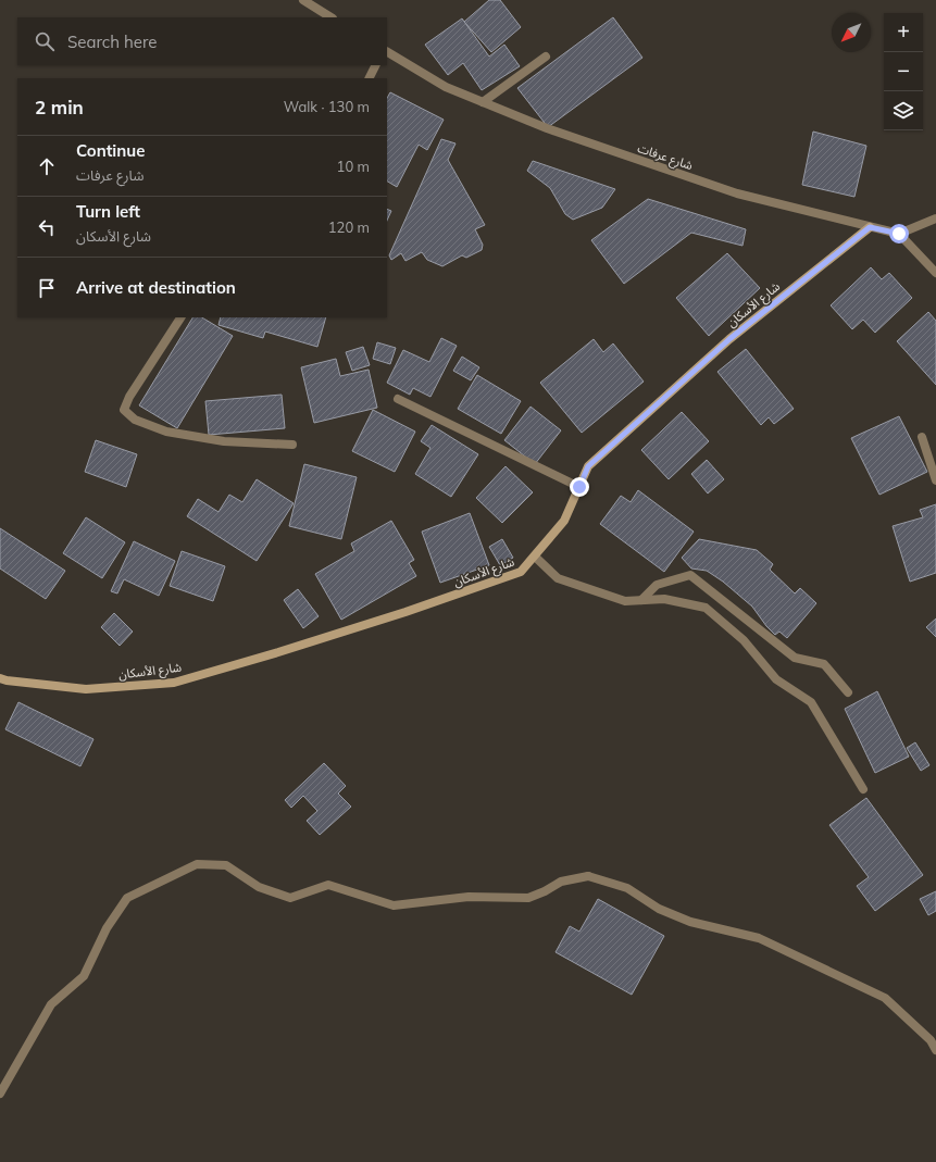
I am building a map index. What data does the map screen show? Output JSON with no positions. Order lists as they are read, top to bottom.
{
  "streets": {
    "street": ["شارع عرفات", "شارع الأسكان"]
  },
  "crossings": [
    ["شارع عرفات", "شارع الأسكان"]
  ],
  "north": "bottom left",
  "page": {
    "map_buttons": ["+", "−"],
    "search": "Search here",
    "heading": ["2 min", "Walk · 130 m"],
    "list": [
      ["Continue", "شارع عرفات", "10 m"],
      ["Turn left", "شارع الأسكان", "120 m"],
      "Arrive at destination"
    ]
  }
}
